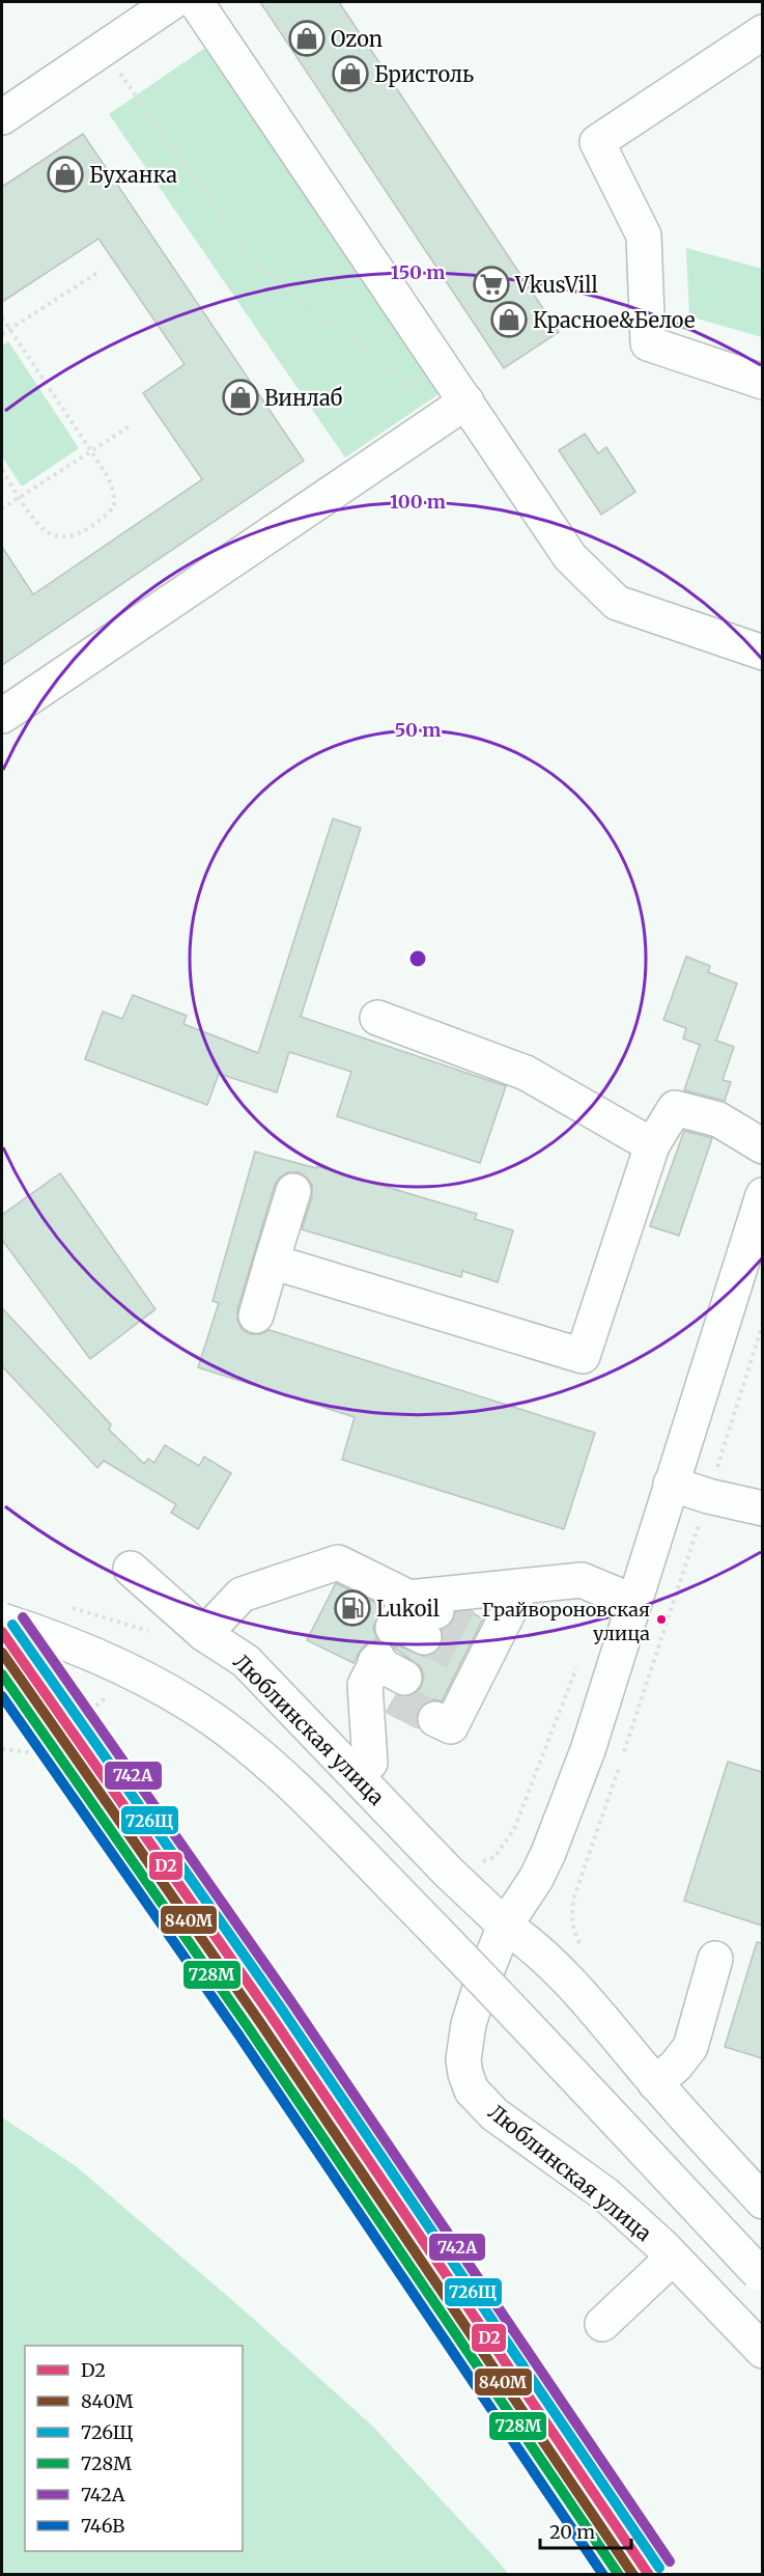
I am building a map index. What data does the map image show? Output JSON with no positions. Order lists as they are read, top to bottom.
{
  "streets": {
    "main road": ["Люблинская улица"]
  },
  "places": {
    "shop": [
      "Ozon",
      "Бристоль",
      "Буханка",
      "Красное&Белое",
      "Винлаб"
    ],
    "supermarket": ["VkusVill"],
    "fuel station": ["Lukoil"],
    "other": ["Грайвороновская улица"]
  },
  "lines": [
    "transit line 742А",
    "transit line 726Щ",
    "transit line D2",
    "transit line 840М",
    "transit line 728М",
    "transit line 746В"
  ],
  "legend": [
    "D2",
    "840М",
    "726Щ",
    "728М",
    "742А",
    "746В"
  ],
  "scale_bar": "20 m",
  "rings": ["150 m", "100 m", "50 m"]
}
